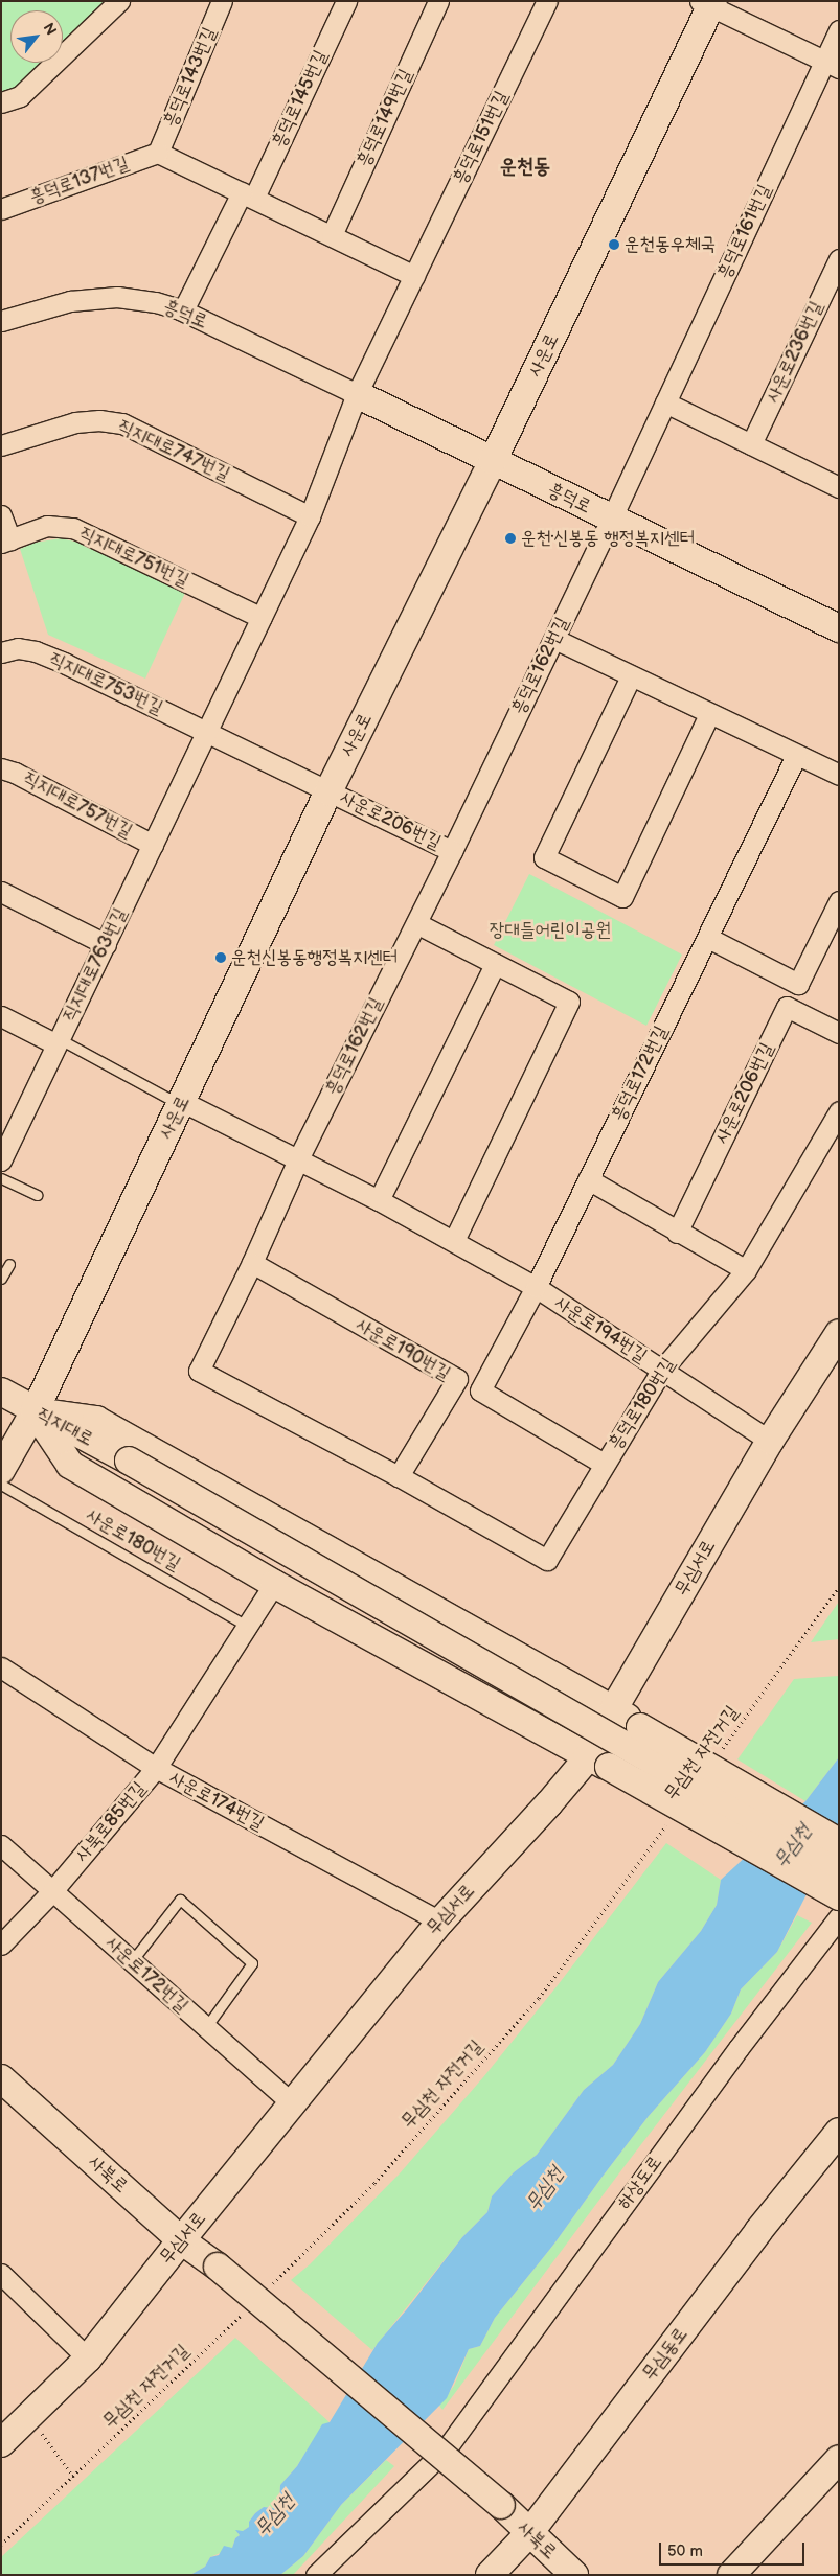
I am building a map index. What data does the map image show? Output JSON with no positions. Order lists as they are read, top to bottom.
{
  "streets": {
    "street": [
      "흥덕로143번길",
      "흥덕로145번길",
      "흥덕로149번길",
      "흥덕로151번길",
      "흥덕로137번길",
      "흥덕로161번길",
      "흥덕로",
      "사운로236번길",
      "사운로",
      "직지대로747번길",
      "직지대로751번길",
      "흥덕로162번길",
      "직지대로753번길",
      "직지대로757번길",
      "사운로206번길",
      "직지대로763번길",
      "흥덕로172번길",
      "사운로194번길",
      "사운로190번길",
      "흥덕로180번길",
      "직지대로",
      "무심서로",
      "사운로174번길",
      "사북로85번길",
      "사운로172번길",
      "사북로",
      "하상도로",
      "무심동로"
    ],
    "lane": ["사운로180번길"],
    "path": ["무심천 자전거길"]
  },
  "crossings": [
    ["흥덕로143번길", "흥덕로137번길"],
    ["흥덕로145번길", "흥덕로"],
    ["흥덕로151번길", "흥덕로"],
    ["흥덕로161번길", "흥덕로"],
    ["흥덕로161번길", "흥덕로162번길"],
    ["흥덕로", "사운로"],
    ["흥덕로", "흥덕로162번길"],
    ["사운로", "직지대로753번길"],
    ["사운로", "사운로206번길"],
    ["사운로", "직지대로763번길"],
    ["사운로", "사운로194번길"],
    ["사운로", "직지대로"],
    ["흥덕로162번길", "사운로206번길"],
    ["흥덕로162번길", "사운로194번길"],
    ["흥덕로162번길", "사운로190번길"],
    ["흥덕로162번길", "흥덕로180번길"],
    ["직지대로753번길", "사운로206번길"],
    ["직지대로757번길", "직지대로763번길"],
    ["직지대로763번길", "사운로194번길"],
    ["흥덕로172번길", "사운로194번길"],
    ["흥덕로172번길", "흥덕로180번길"],
    ["사운로194번길", "흥덕로180번길"],
    ["사운로194번길", "무심서로"],
    ["사운로190번길", "흥덕로180번길"],
    ["사운로180번길", "사북로85번길"],
    ["무심서로", "사운로174번길"],
    ["무심서로", "사운로172번길"],
    ["무심서로", "사북로"],
    ["사운로174번길", "사북로85번길"],
    ["사북로85번길", "사운로172번길"],
    ["사북로", "무심동로"]
  ],
  "districts": ["운천동"],
  "water": ["무심천"],
  "parks": ["장대들어린이공원"],
  "places": ["운천동우체국", "운천·신봉동 행정복지센터", "운천신봉동행정복지센터"],
  "scale_bar": "50 m",
  "north": "top right"
}
